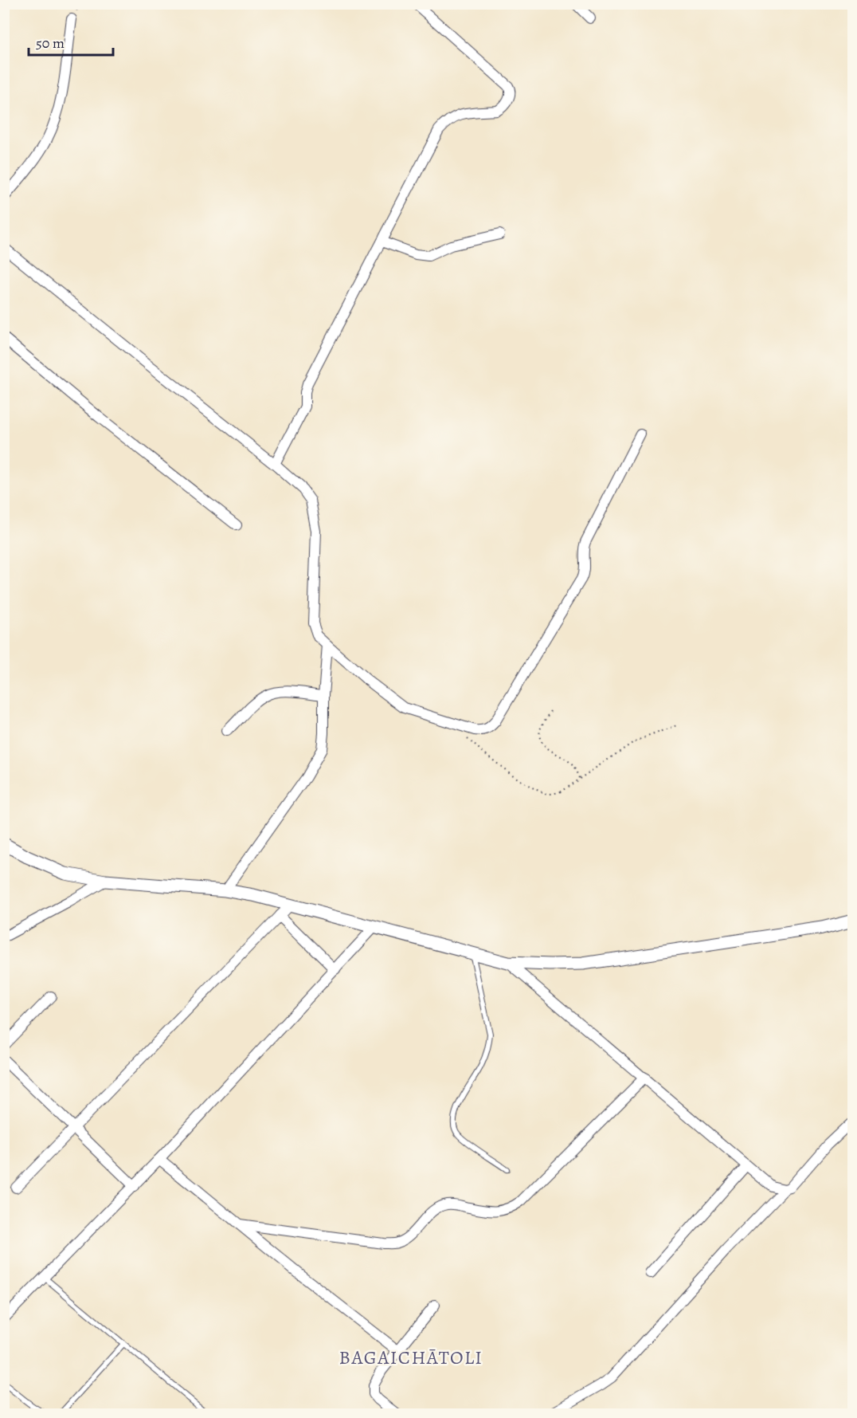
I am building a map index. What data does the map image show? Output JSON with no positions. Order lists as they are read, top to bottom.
{
  "districts": ["BAGAICHĀTOLI"],
  "scale_bar": "50 m"
}
